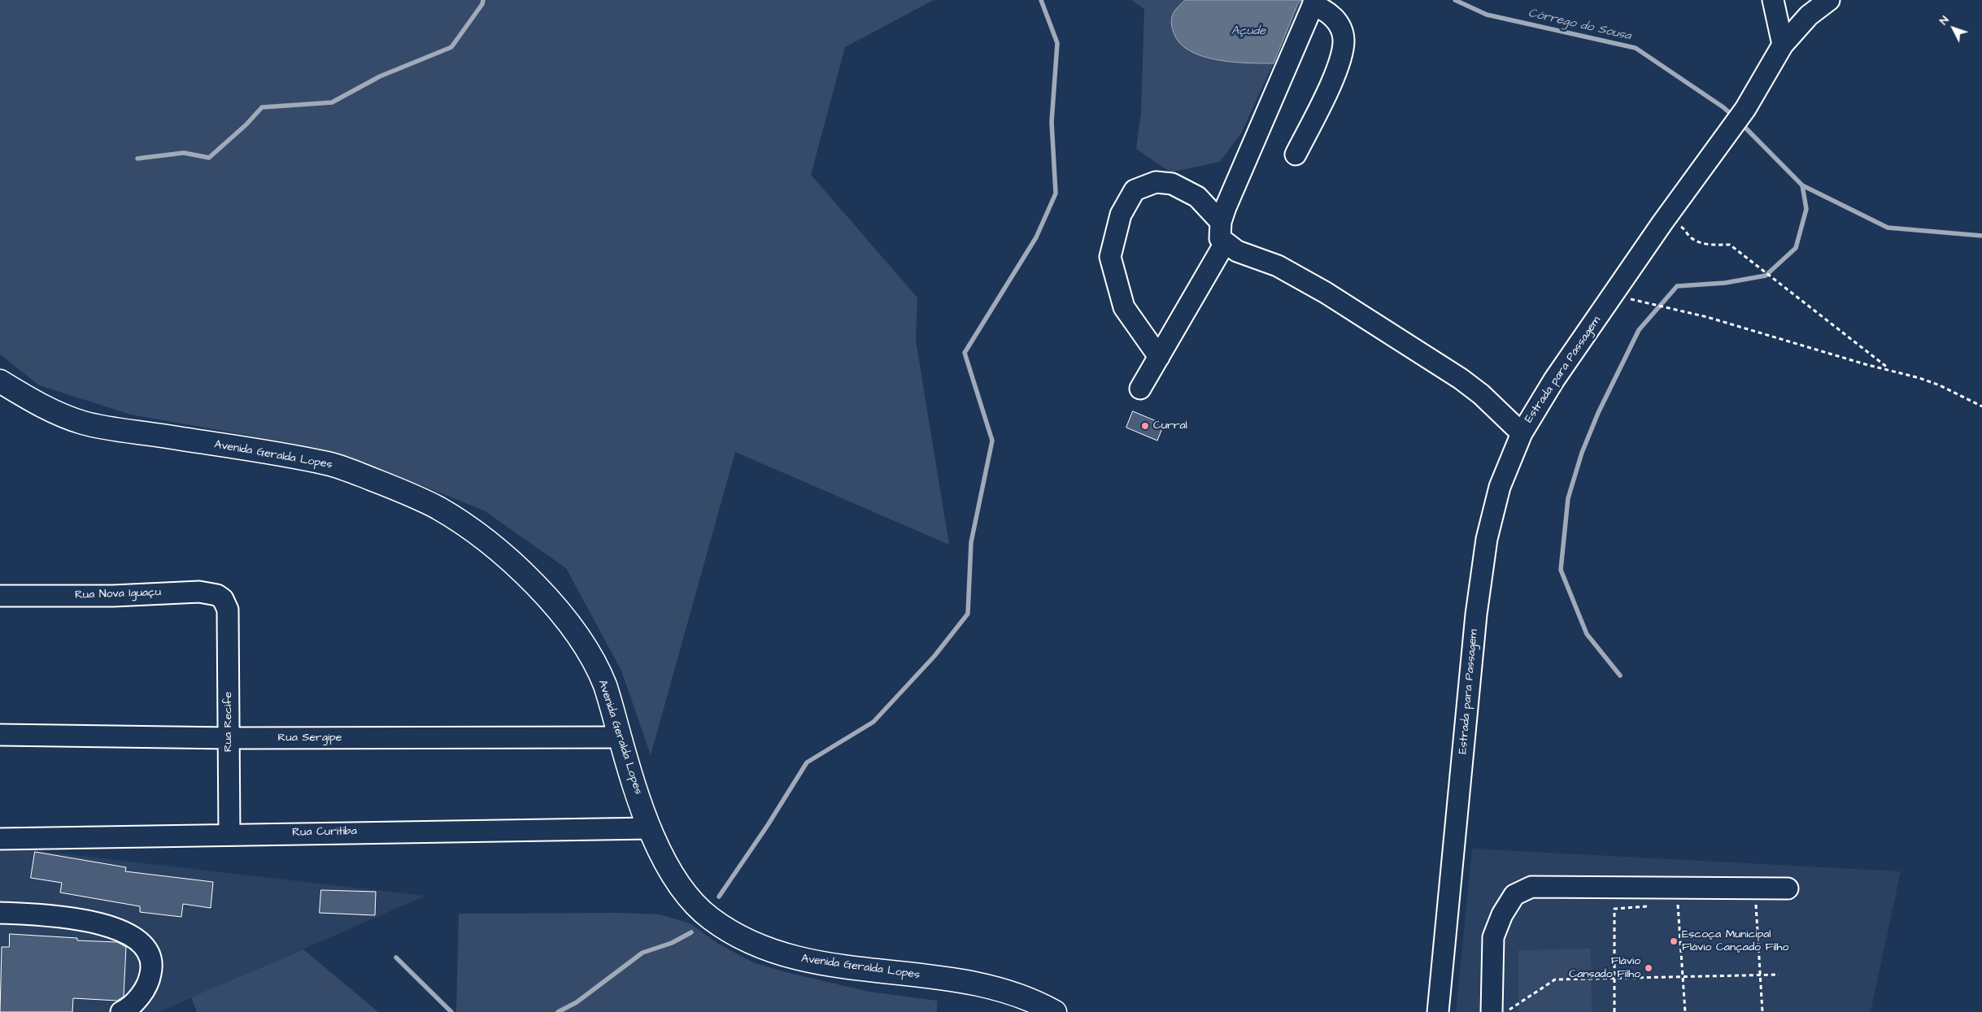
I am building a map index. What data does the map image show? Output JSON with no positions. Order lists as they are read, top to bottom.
{
  "streets": {
    "main road": ["Avenida Geralda Lopes"],
    "street": [
      "Estrada para Passagem",
      "Rua Nova Iguaçu",
      "Rua Recife",
      "Rua Sergipe",
      "Rua Curitiba"
    ]
  },
  "crossings": [
    ["Avenida Geralda Lopes", "Rua Sergipe"],
    ["Avenida Geralda Lopes", "Rua Curitiba"],
    ["Rua Nova Iguaçu", "Rua Recife"],
    ["Rua Recife", "Rua Sergipe"],
    ["Rua Recife", "Rua Curitiba"]
  ],
  "water": ["Córrego do Sousa", "Açude"],
  "places": ["Curral", "Escoça Municipal Flávio Cançado Filho", "Flávio Cansado Filho"],
  "north": "top left"
}
